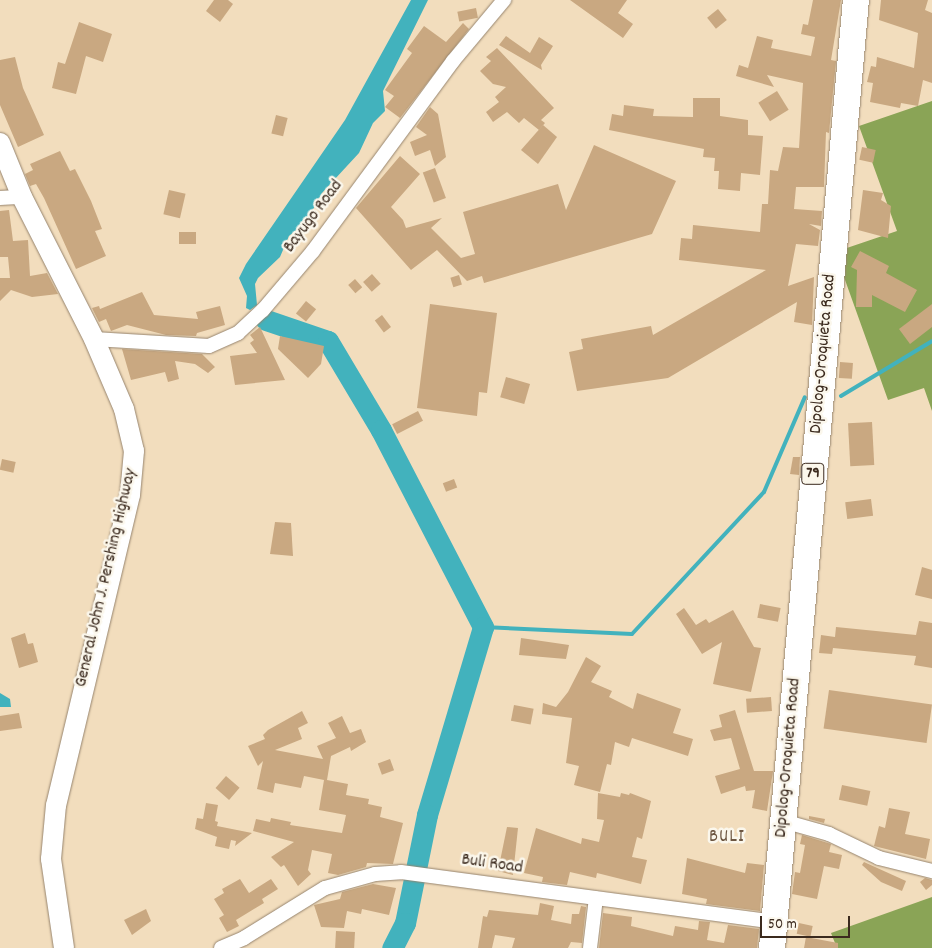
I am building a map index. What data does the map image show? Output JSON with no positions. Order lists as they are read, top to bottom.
{
  "streets": {
    "highway": ["Dipolog-Oroquieta Road", "79"],
    "main road": ["General John J. Pershing Highway"],
    "street": ["Bayugo Road", "Buli Road"]
  },
  "crossings": [
    ["Bayugo Road", "General John J. Pershing Highway"],
    ["Dipolog-Oroquieta Road", "Buli Road"]
  ],
  "districts": ["BULI"],
  "scale_bar": "50 m"
}
